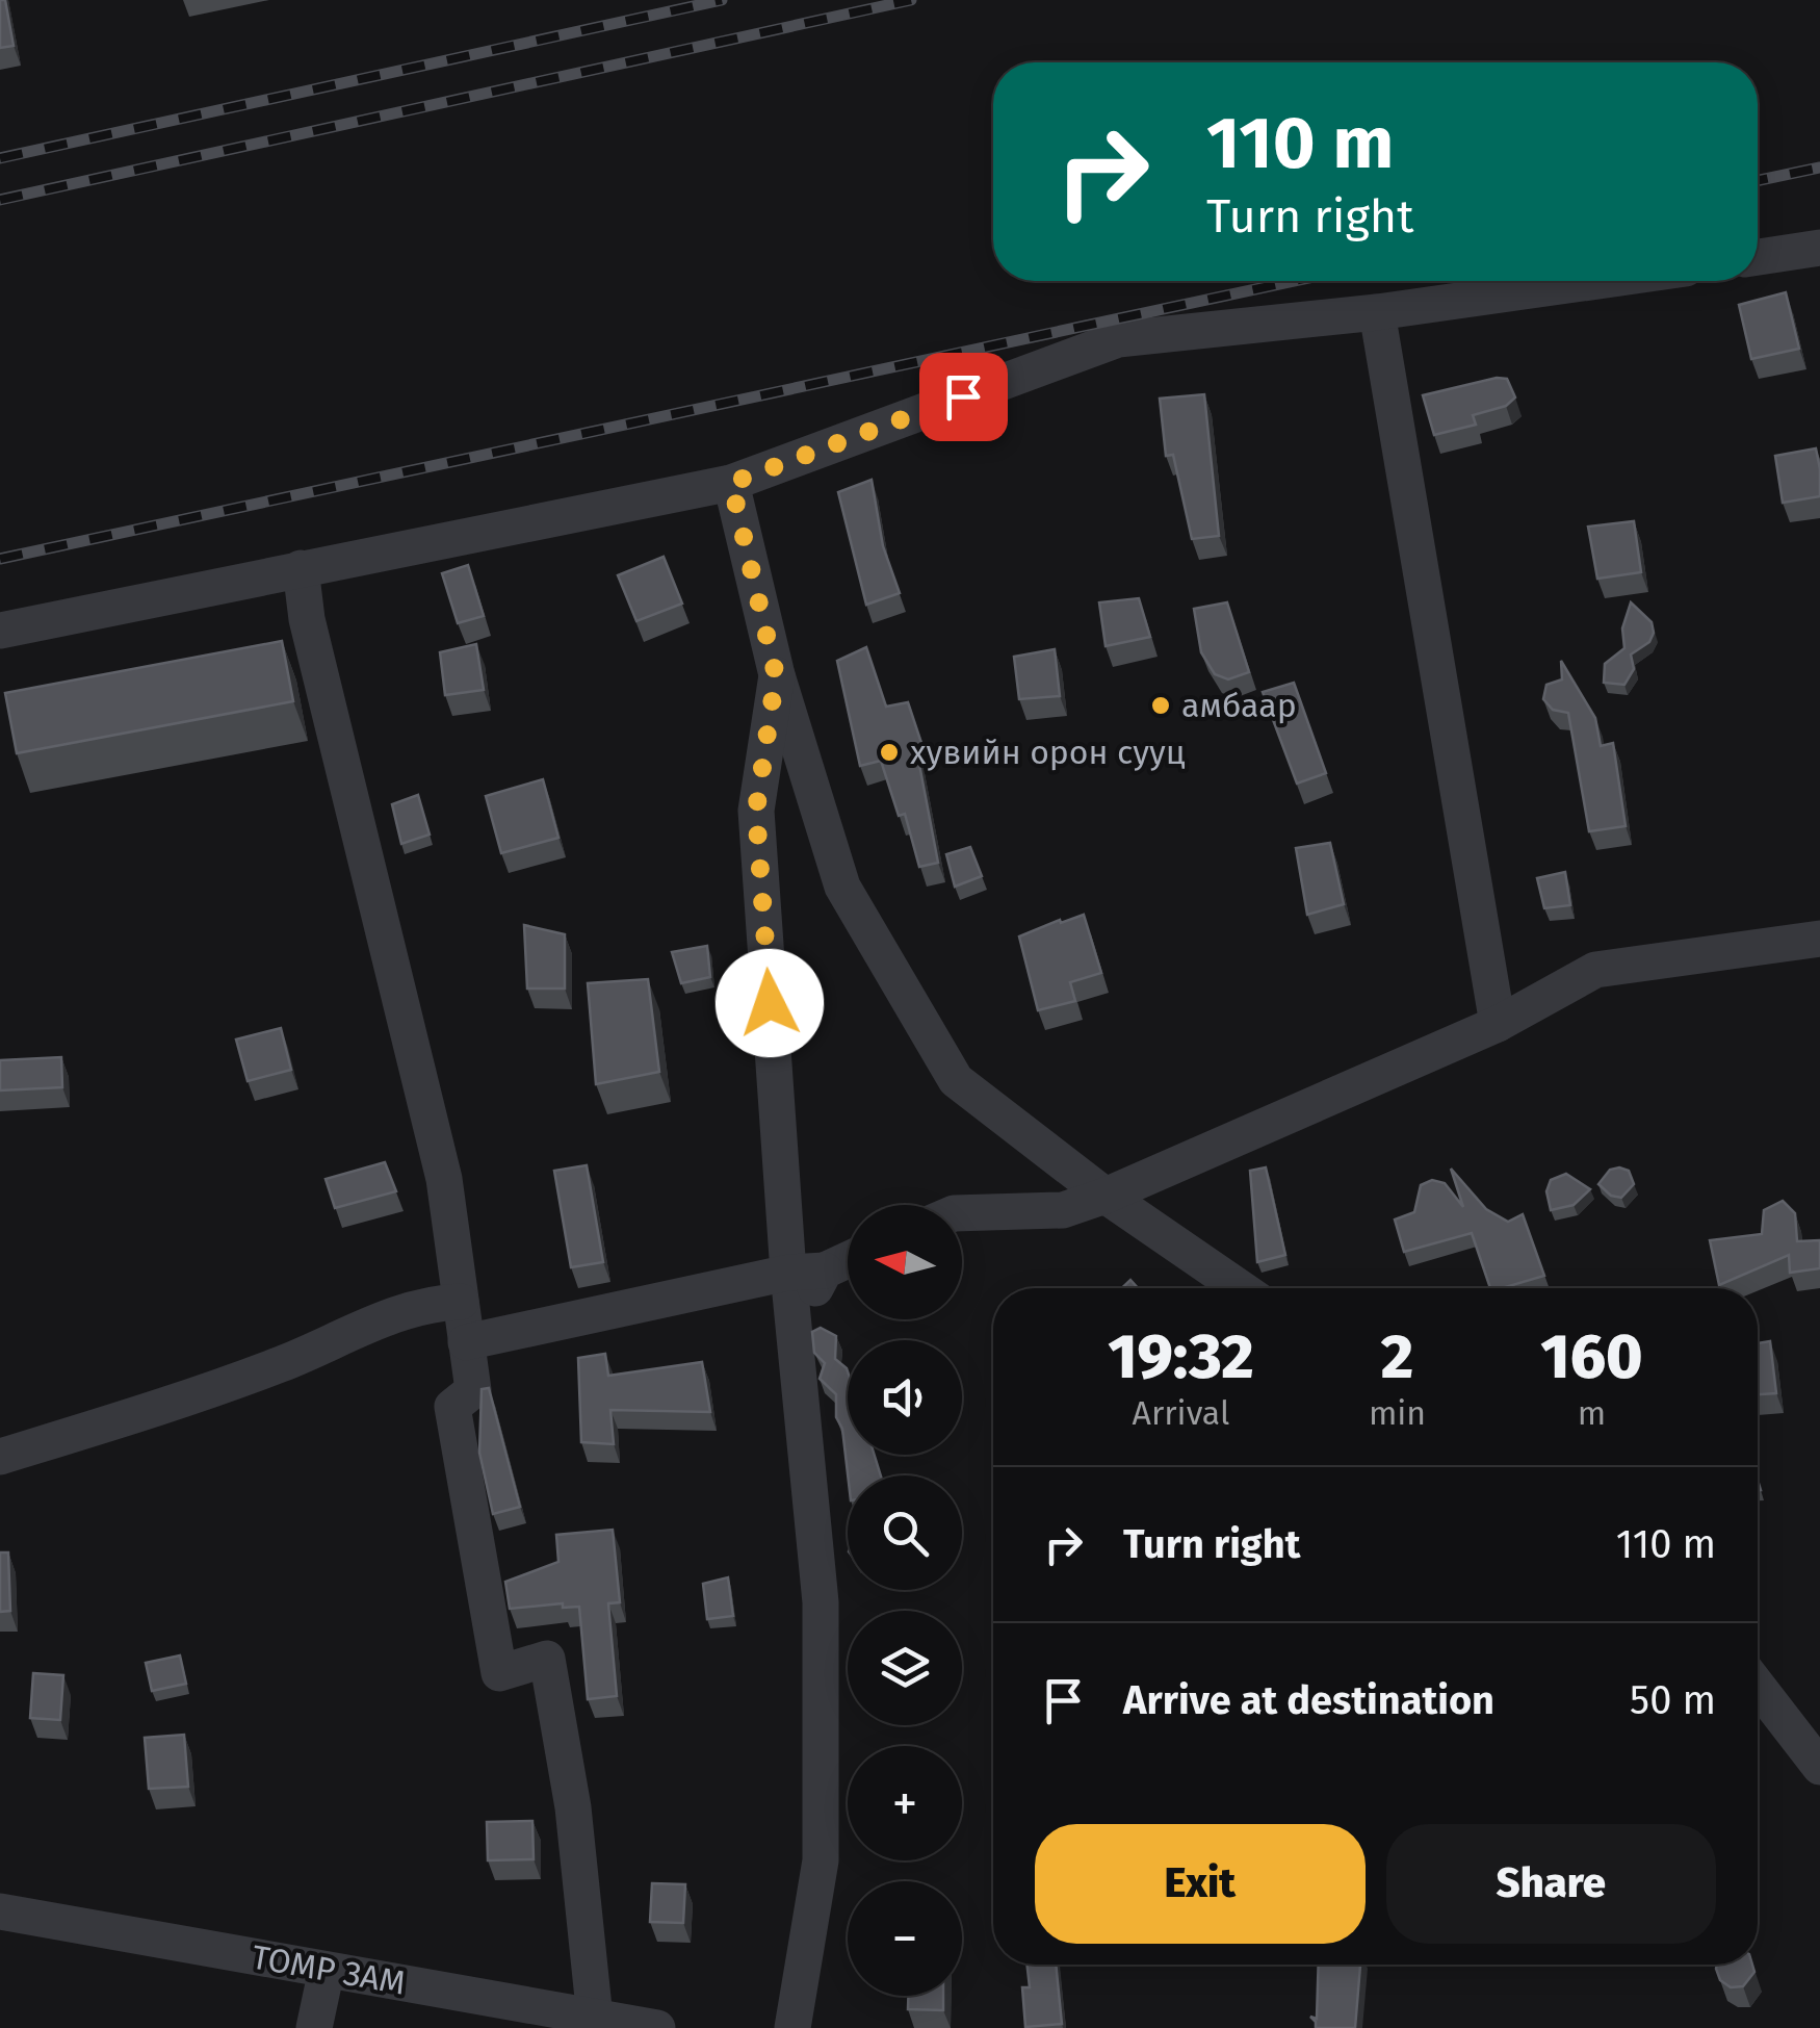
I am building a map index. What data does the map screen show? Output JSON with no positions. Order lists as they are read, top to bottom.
{
  "streets": {
    "street": ["ТОМР ЗАМ"]
  },
  "places": ["амбаар", "хувийн орон сууц"],
  "north": "left",
  "page": {
    "turn": ["110 m", "Turn right"],
    "map_buttons": ["+", "−"],
    "eta": [
      "19:32",
      "Arrival",
      "2",
      "min",
      "160",
      "m"
    ],
    "list": [
      {
        "name": "Turn right",
        "value": "110 m"
      },
      {
        "name": "Arrive at destination",
        "value": "50 m"
      }
    ],
    "buttons": ["Exit", "Share"]
  }
}
